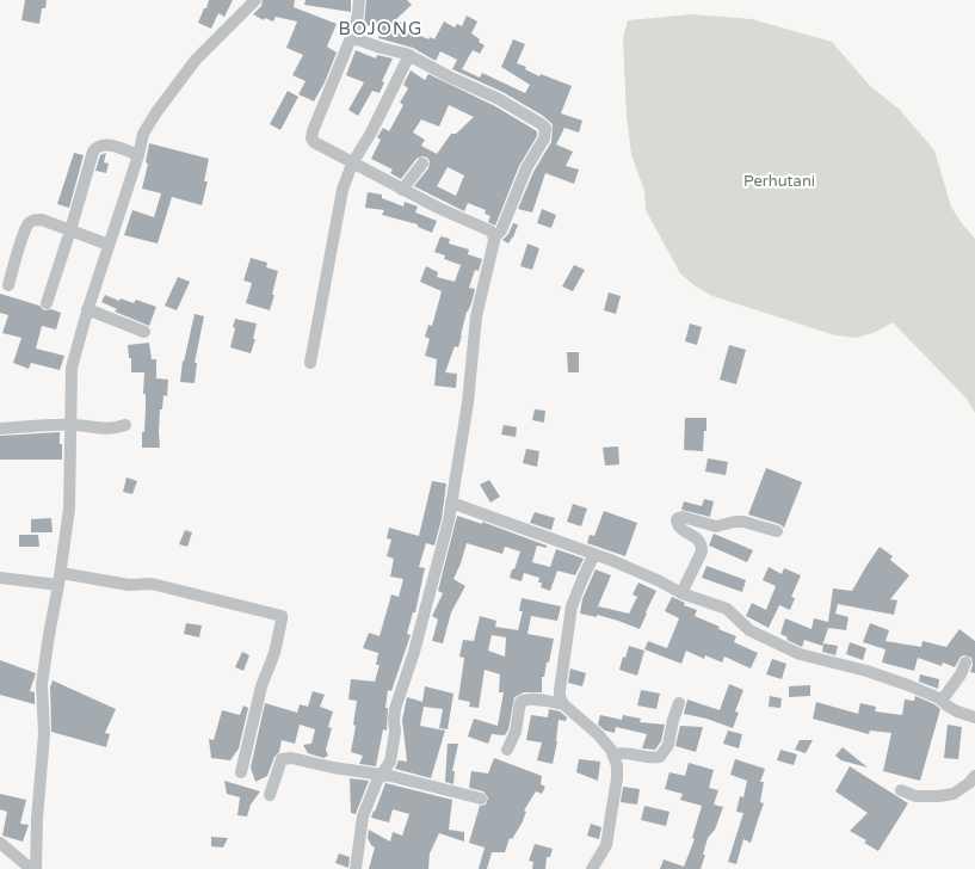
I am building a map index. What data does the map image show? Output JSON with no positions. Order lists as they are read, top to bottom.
{
  "districts": ["BOJONG"],
  "parks": ["Perhutani"]
}
